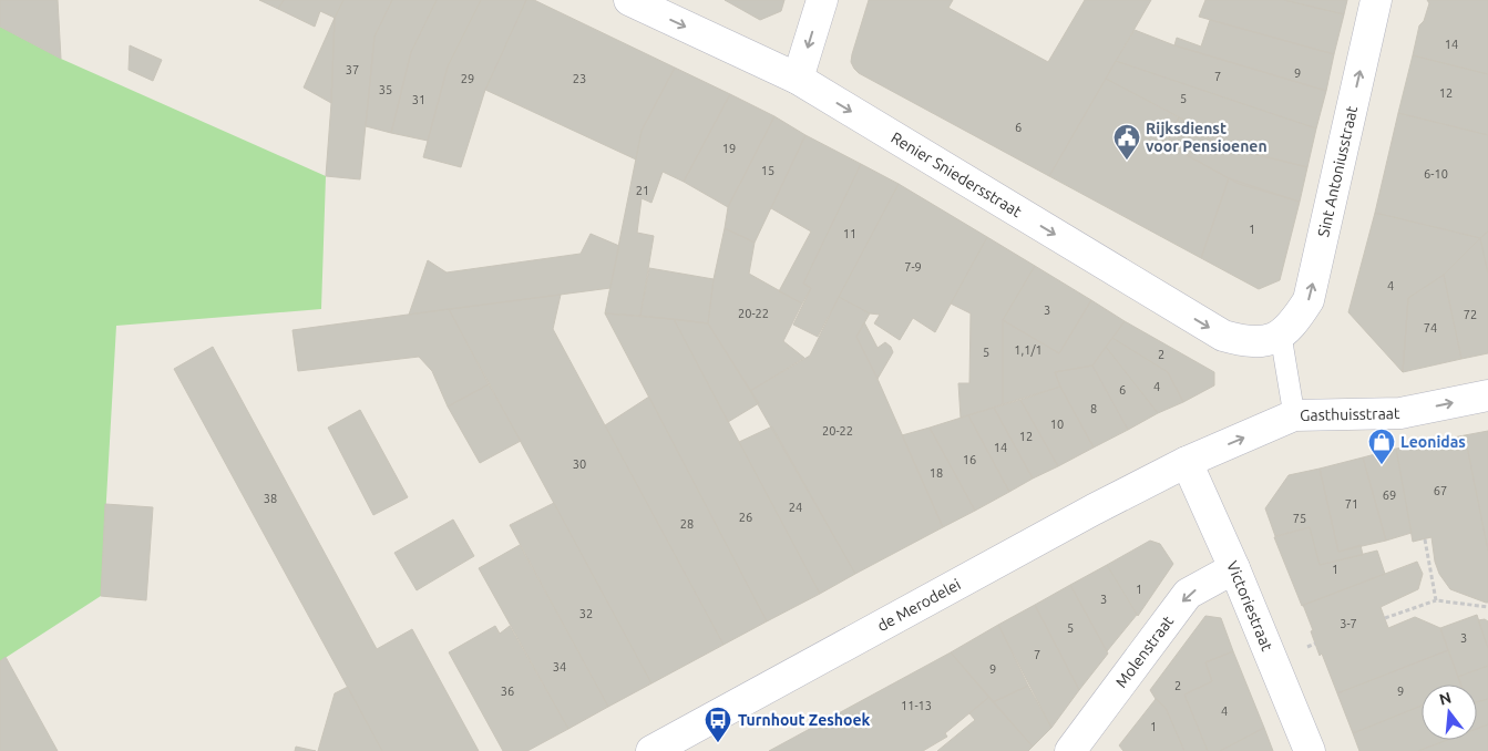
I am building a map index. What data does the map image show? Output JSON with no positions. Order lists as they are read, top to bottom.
{
  "streets": {
    "street": [
      "Sint Antoniusstraat",
      "Renier Sniedersstraat",
      "Gasthuisstraat",
      "de Merodelei",
      "Victoriestraat",
      "Molenstraat"
    ]
  },
  "crossings": [
    ["Sint Antoniusstraat", "Renier Sniedersstraat"],
    ["Gasthuisstraat", "de Merodelei"],
    ["Gasthuisstraat", "Victoriestraat"],
    ["de Merodelei", "Victoriestraat"],
    ["Victoriestraat", "Molenstraat"]
  ],
  "one_way": [
    "Sint Antoniusstraat",
    "Renier Sniedersstraat",
    "Gasthuisstraat",
    "Molenstraat"
  ],
  "places": {
    "public building": ["Rijksdienst voor Pensioenen"],
    "shop": ["Leonidas"],
    "bus stop": ["Turnhout Zeshoek"]
  },
  "house_numbers": [
    "14",
    "37",
    "9",
    "7",
    "29",
    "23",
    "35",
    "12",
    "5",
    "31",
    "6",
    "19",
    "15",
    "6-10",
    "21",
    "1",
    "11",
    "7-9",
    "4",
    "3",
    "20-22",
    "72",
    "74",
    "1,1/1",
    "5",
    "2",
    "4",
    "6",
    "8",
    "10",
    "20-22",
    "12",
    "14",
    "16",
    "30",
    "18",
    "67",
    "69",
    "38",
    "71",
    "24",
    "26",
    "75",
    "28",
    "1",
    "1",
    "3",
    "32",
    "3-7",
    "5",
    "3",
    "7",
    "34",
    "9",
    "2",
    "36",
    "9",
    "11-13",
    "4",
    "1"
  ],
  "north": "top"
}
